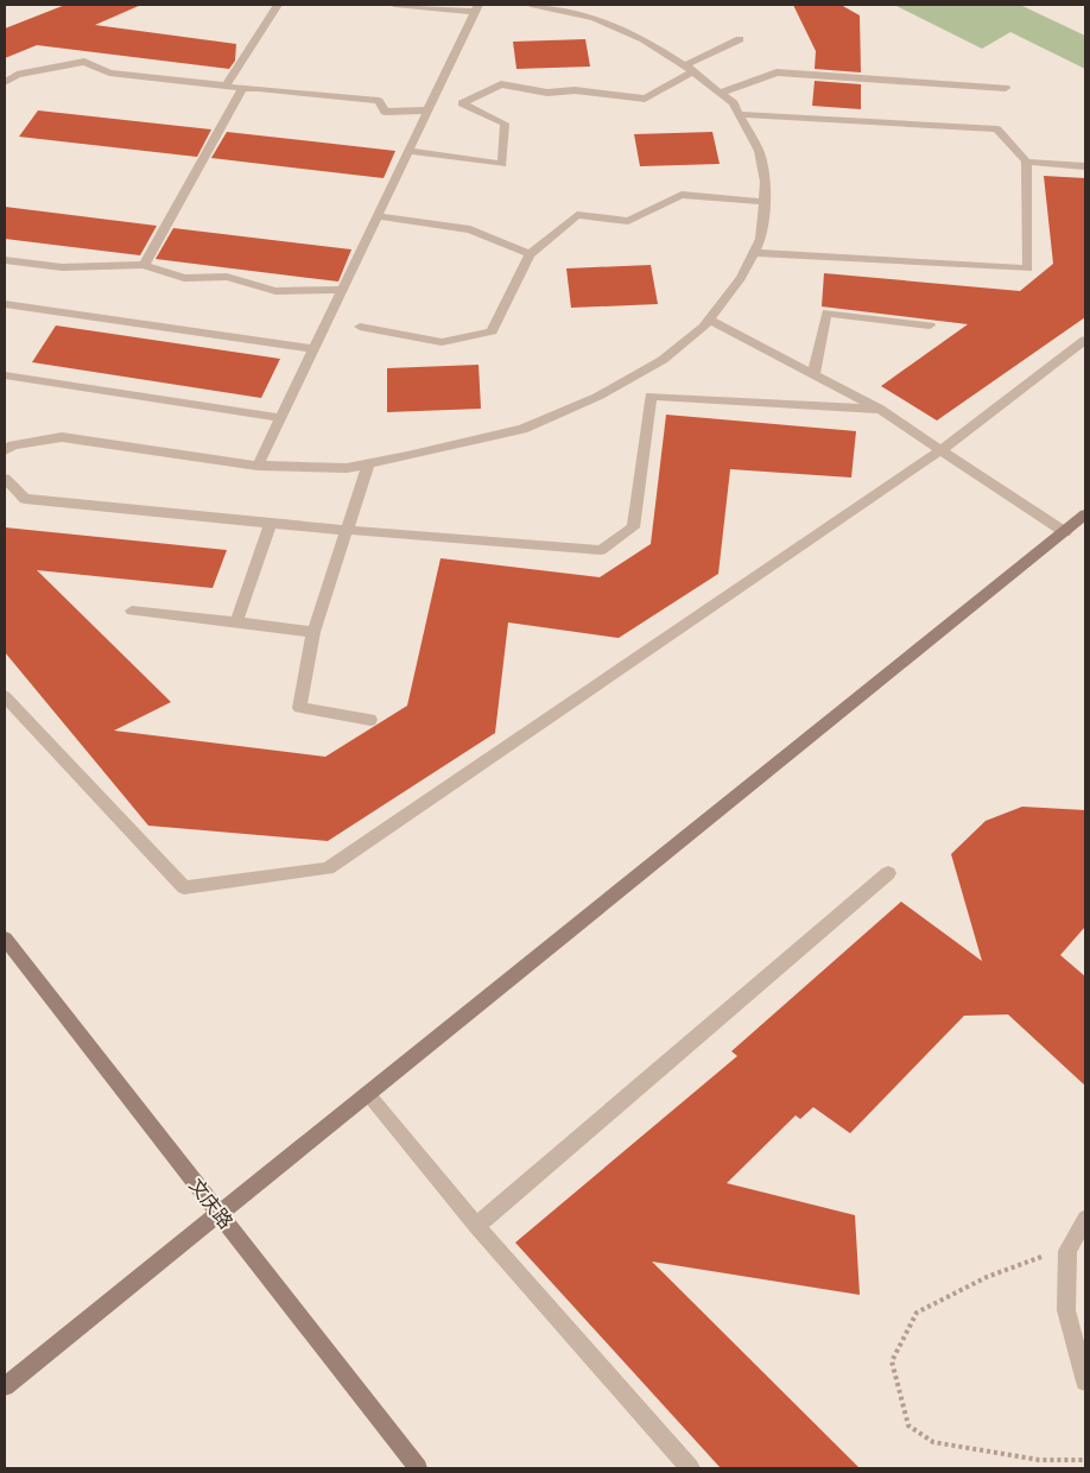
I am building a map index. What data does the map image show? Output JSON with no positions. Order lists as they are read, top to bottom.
{
  "streets": {
    "street": ["文庆路"]
  }
}
